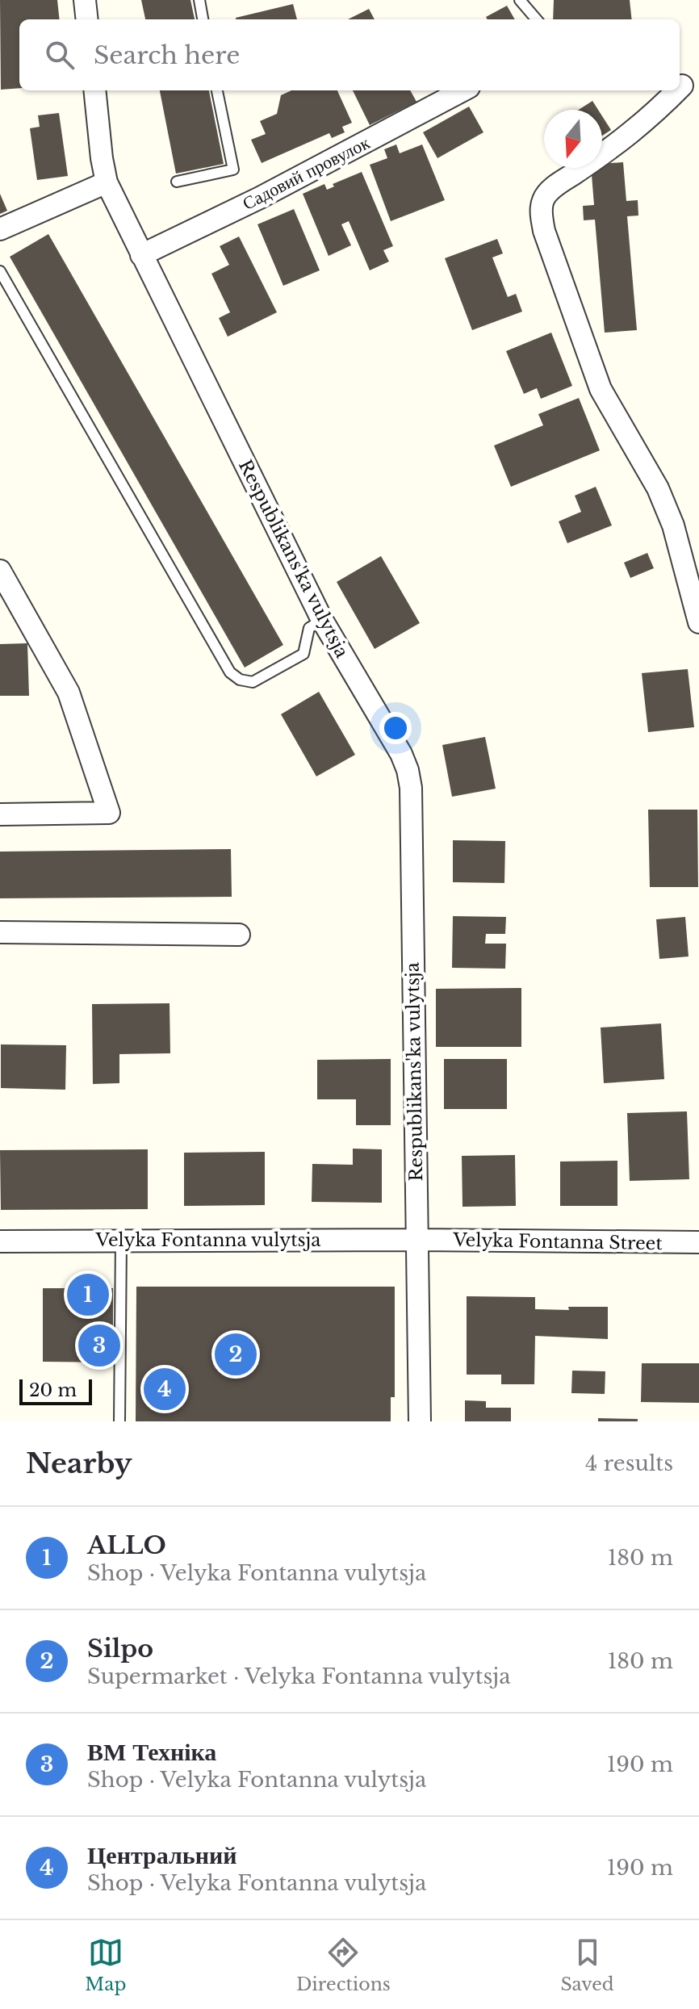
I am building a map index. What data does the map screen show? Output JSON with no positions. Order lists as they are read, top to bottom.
{
  "streets": {
    "street": [
      "Садовий провулок",
      "Respublikans'ka vulytsja",
      "Velyka Fontanna vulytsja",
      "Velyka Fontanna Street"
    ]
  },
  "crossings": [
    ["Садовий провулок", "Respublikans'ka vulytsja"],
    ["Respublikans'ka vulytsja", "Velyka Fontanna vulytsja"],
    ["Respublikans'ka vulytsja", "Velyka Fontanna Street"],
    ["Velyka Fontanna vulytsja", "Velyka Fontanna Street"]
  ],
  "scale_bar": "20 m",
  "north": "bottom",
  "page": {
    "search": "Search here",
    "pins": [
      "1",
      "3",
      "2",
      "4"
    ],
    "scale": "20 m",
    "heading": ["Nearby", "4 results"],
    "list": [
      {
        "mark": "1",
        "name": "ALLO",
        "note": "Shop · Velyka Fontanna vulytsja",
        "value": "180 m"
      },
      {
        "mark": "2",
        "name": "Silpo",
        "note": "Supermarket · Velyka Fontanna vulytsja",
        "value": "180 m"
      },
      {
        "mark": "3",
        "name": "ВМ Техніка",
        "note": "Shop · Velyka Fontanna vulytsja",
        "value": "190 m"
      },
      {
        "mark": "4",
        "name": "Центральний",
        "note": "Shop · Velyka Fontanna vulytsja",
        "value": "190 m"
      }
    ],
    "nav": ["Map", "Directions", "Saved"]
  }
}
